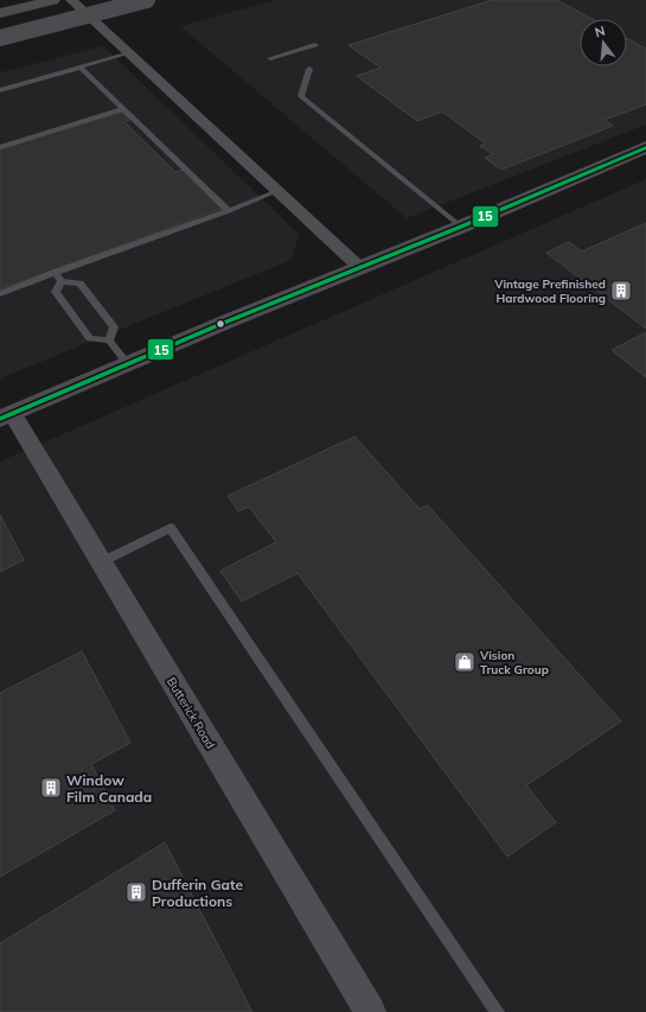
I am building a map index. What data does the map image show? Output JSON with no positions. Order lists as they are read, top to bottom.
{
  "streets": {
    "street": ["Butterick Road"]
  },
  "places": {
    "building": ["Vintage Prefinished Hardwood Flooring", "Window Film Canada", "Dufferin Gate Productions"],
    "shop": ["Vision Truck Group"]
  },
  "lines": ["transit line 15"],
  "north": "top"
}
